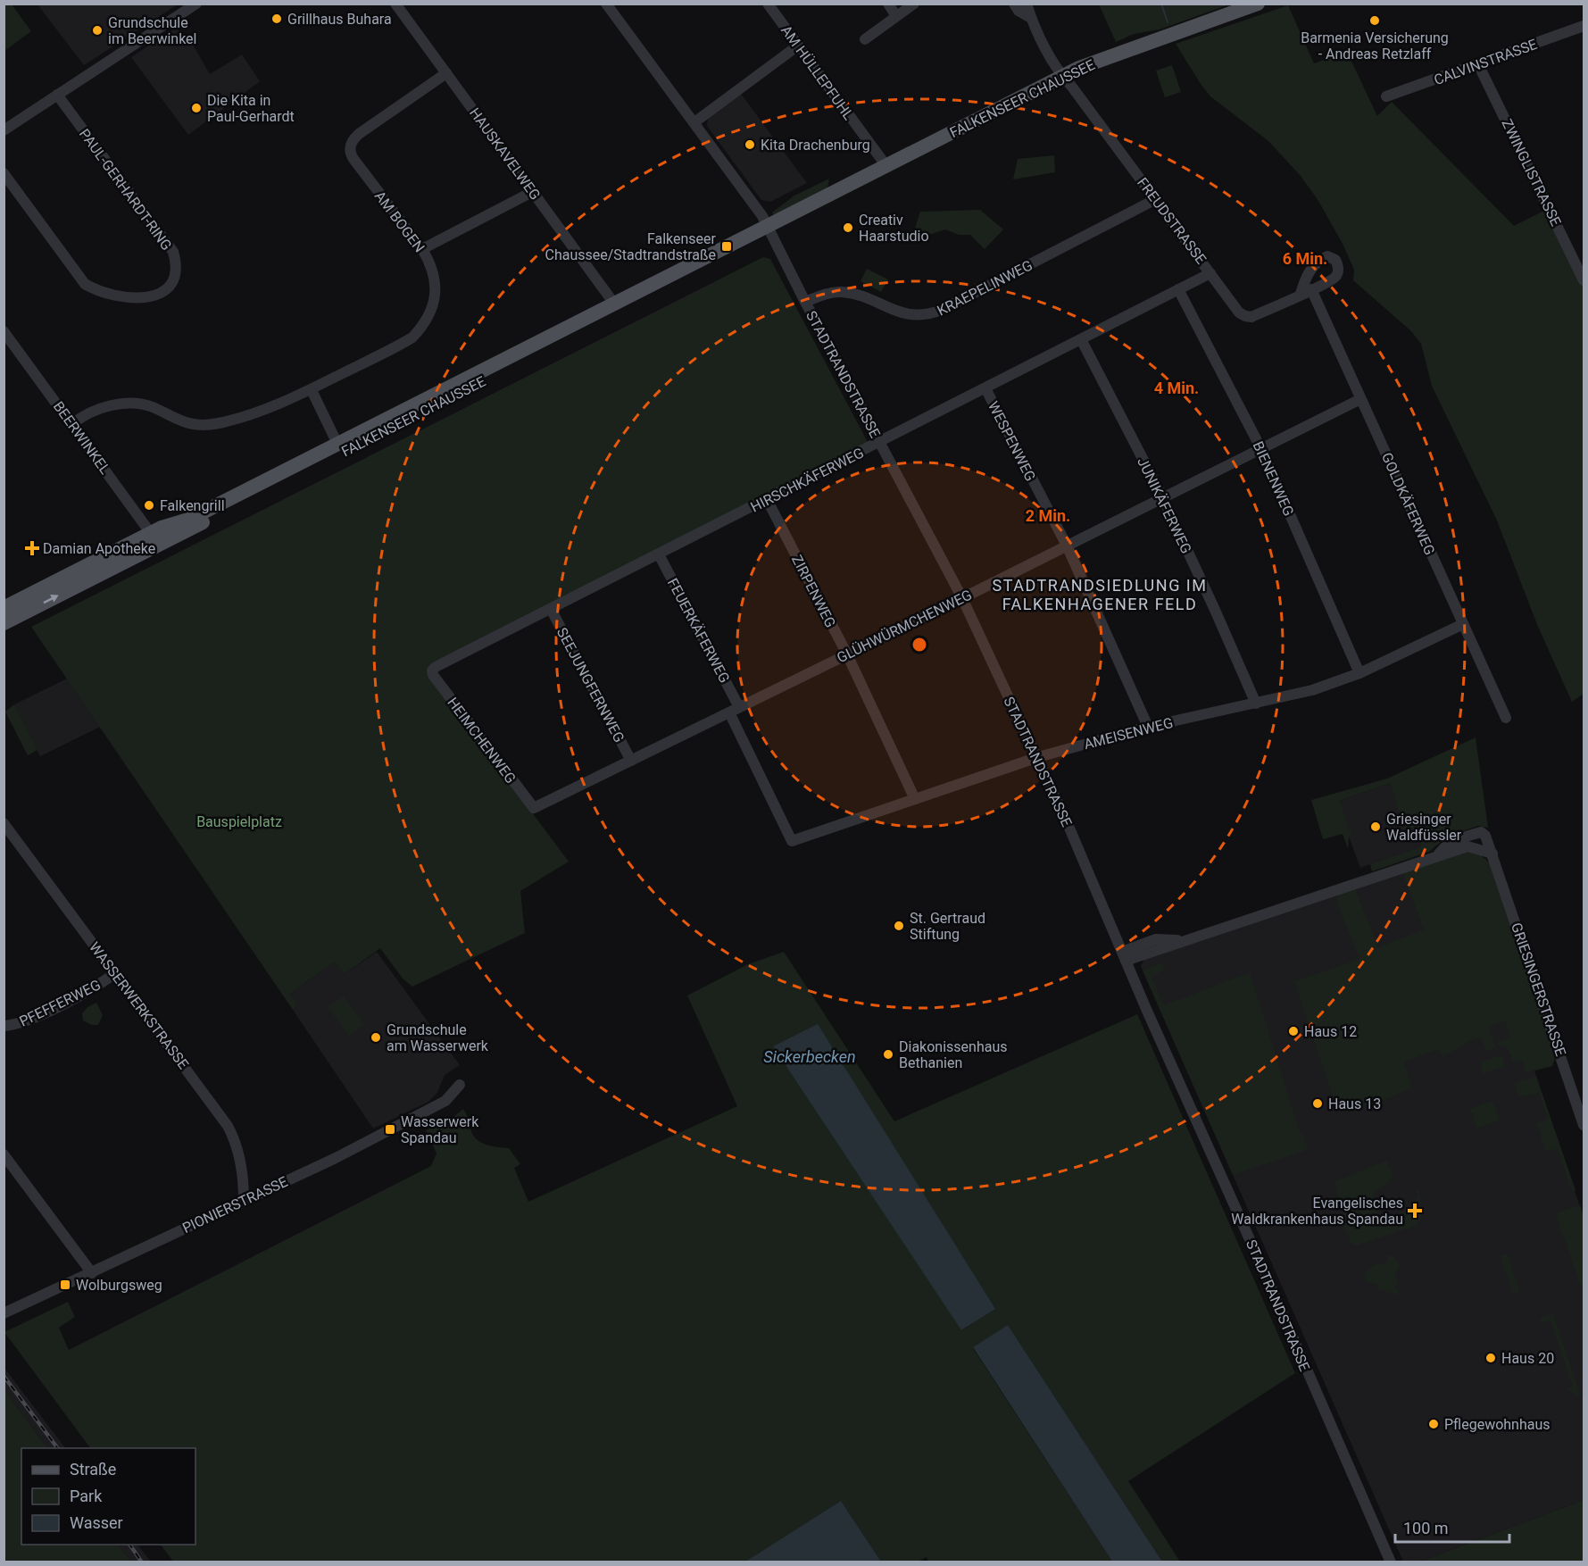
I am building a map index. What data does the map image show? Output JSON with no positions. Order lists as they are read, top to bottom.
{
  "streets": {
    "main road": ["FALKENSEER CHAUSSEE"],
    "street": [
      "CALVINSTRASSE",
      "AM HÜLLEPFUHL",
      "HAUSKAVELWEG",
      "ZWINGLISTRASSE",
      "PAUL-GERHARDT-RING",
      "FREUDSTRASSE",
      "AM BOGEN",
      "KRAEPELINWEG",
      "STADTRANDSTRASSE",
      "BEERWINKEL",
      "WESPENWEG",
      "BIENENWEG",
      "HIRSCHKÄFERWEG",
      "GOLDKÄFERWEG",
      "JUNIKÄFERWEG",
      "ZIRPENWEG",
      "GLÜHWÜRMCHENWEG",
      "FEUERKÄFERWEG",
      "SEEJUNGFERNWEG",
      "AMEISENWEG",
      "HEIMCHENWEG",
      "GRIESINGERSTRASSE",
      "PFEFFERWEG",
      "WASSERWERKSTRASSE",
      "PIONIERSTRASSE"
    ]
  },
  "crossings": [
    ["CALVINSTRASSE", "ZWINGLISTRASSE"],
    ["AM HÜLLEPFUHL", "FALKENSEER CHAUSSEE"],
    ["FALKENSEER CHAUSSEE", "HAUSKAVELWEG"],
    ["FALKENSEER CHAUSSEE", "FREUDSTRASSE"],
    ["FALKENSEER CHAUSSEE", "STADTRANDSTRASSE"],
    ["FALKENSEER CHAUSSEE", "BEERWINKEL"],
    ["HAUSKAVELWEG", "AM BOGEN"],
    ["FREUDSTRASSE", "KRAEPELINWEG"],
    ["FREUDSTRASSE", "HIRSCHKÄFERWEG"],
    ["FREUDSTRASSE", "GOLDKÄFERWEG"],
    ["AM BOGEN", "BEERWINKEL"],
    ["KRAEPELINWEG", "STADTRANDSTRASSE"],
    ["STADTRANDSTRASSE", "HIRSCHKÄFERWEG"],
    ["STADTRANDSTRASSE", "GLÜHWÜRMCHENWEG"],
    ["STADTRANDSTRASSE", "AMEISENWEG"],
    ["STADTRANDSTRASSE", "GRIESINGERSTRASSE"],
    ["WESPENWEG", "HIRSCHKÄFERWEG"],
    ["WESPENWEG", "GLÜHWÜRMCHENWEG"],
    ["WESPENWEG", "AMEISENWEG"],
    ["BIENENWEG", "HIRSCHKÄFERWEG"],
    ["BIENENWEG", "GLÜHWÜRMCHENWEG"],
    ["BIENENWEG", "AMEISENWEG"],
    ["HIRSCHKÄFERWEG", "JUNIKÄFERWEG"],
    ["HIRSCHKÄFERWEG", "ZIRPENWEG"],
    ["HIRSCHKÄFERWEG", "FEUERKÄFERWEG"],
    ["HIRSCHKÄFERWEG", "SEEJUNGFERNWEG"],
    ["HIRSCHKÄFERWEG", "HEIMCHENWEG"],
    ["GOLDKÄFERWEG", "GLÜHWÜRMCHENWEG"],
    ["GOLDKÄFERWEG", "AMEISENWEG"],
    ["JUNIKÄFERWEG", "GLÜHWÜRMCHENWEG"],
    ["JUNIKÄFERWEG", "AMEISENWEG"],
    ["ZIRPENWEG", "GLÜHWÜRMCHENWEG"],
    ["ZIRPENWEG", "AMEISENWEG"],
    ["GLÜHWÜRMCHENWEG", "FEUERKÄFERWEG"],
    ["GLÜHWÜRMCHENWEG", "SEEJUNGFERNWEG"],
    ["GLÜHWÜRMCHENWEG", "HEIMCHENWEG"],
    ["FEUERKÄFERWEG", "AMEISENWEG"],
    ["PFEFFERWEG", "WASSERWERKSTRASSE"],
    ["WASSERWERKSTRASSE", "PIONIERSTRASSE"]
  ],
  "districts": ["STADTRANDSIEDLUNG IM FALKENHAGENER FELD"],
  "water": ["Sickerbecken"],
  "parks": ["Bauspielplatz"],
  "places": {
    "other": [
      "Grillhaus Buhara",
      "Barmenia Versicherung - Andreas Retzlaff",
      "Grundschule im Beerwinkel",
      "Die Kita in Paul-Gerhardt",
      "Kita Drachenburg",
      "Creativ Haarstudio",
      "Falkengrill",
      "Griesinger Waldfüssler",
      "St. Gertraud Stiftung",
      "Haus 12",
      "Grundschule am Wasserwerk",
      "Diakonissenhaus Bethanien",
      "Haus 13",
      "Haus 20",
      "Pflegewohnhaus"
    ],
    "transit": ["Falkenseer Chaussee/Stadtrandstraße", "Wasserwerk Spandau", "Wolburgsweg"],
    "health": ["Damian Apotheke", "Evangelisches Waldkrankenhaus Spandau"]
  },
  "legend": ["Straße", "Park", "Wasser"],
  "scale_bar": "100 m",
  "rings": ["6 Min.", "4 Min.", "2 Min."]
}
